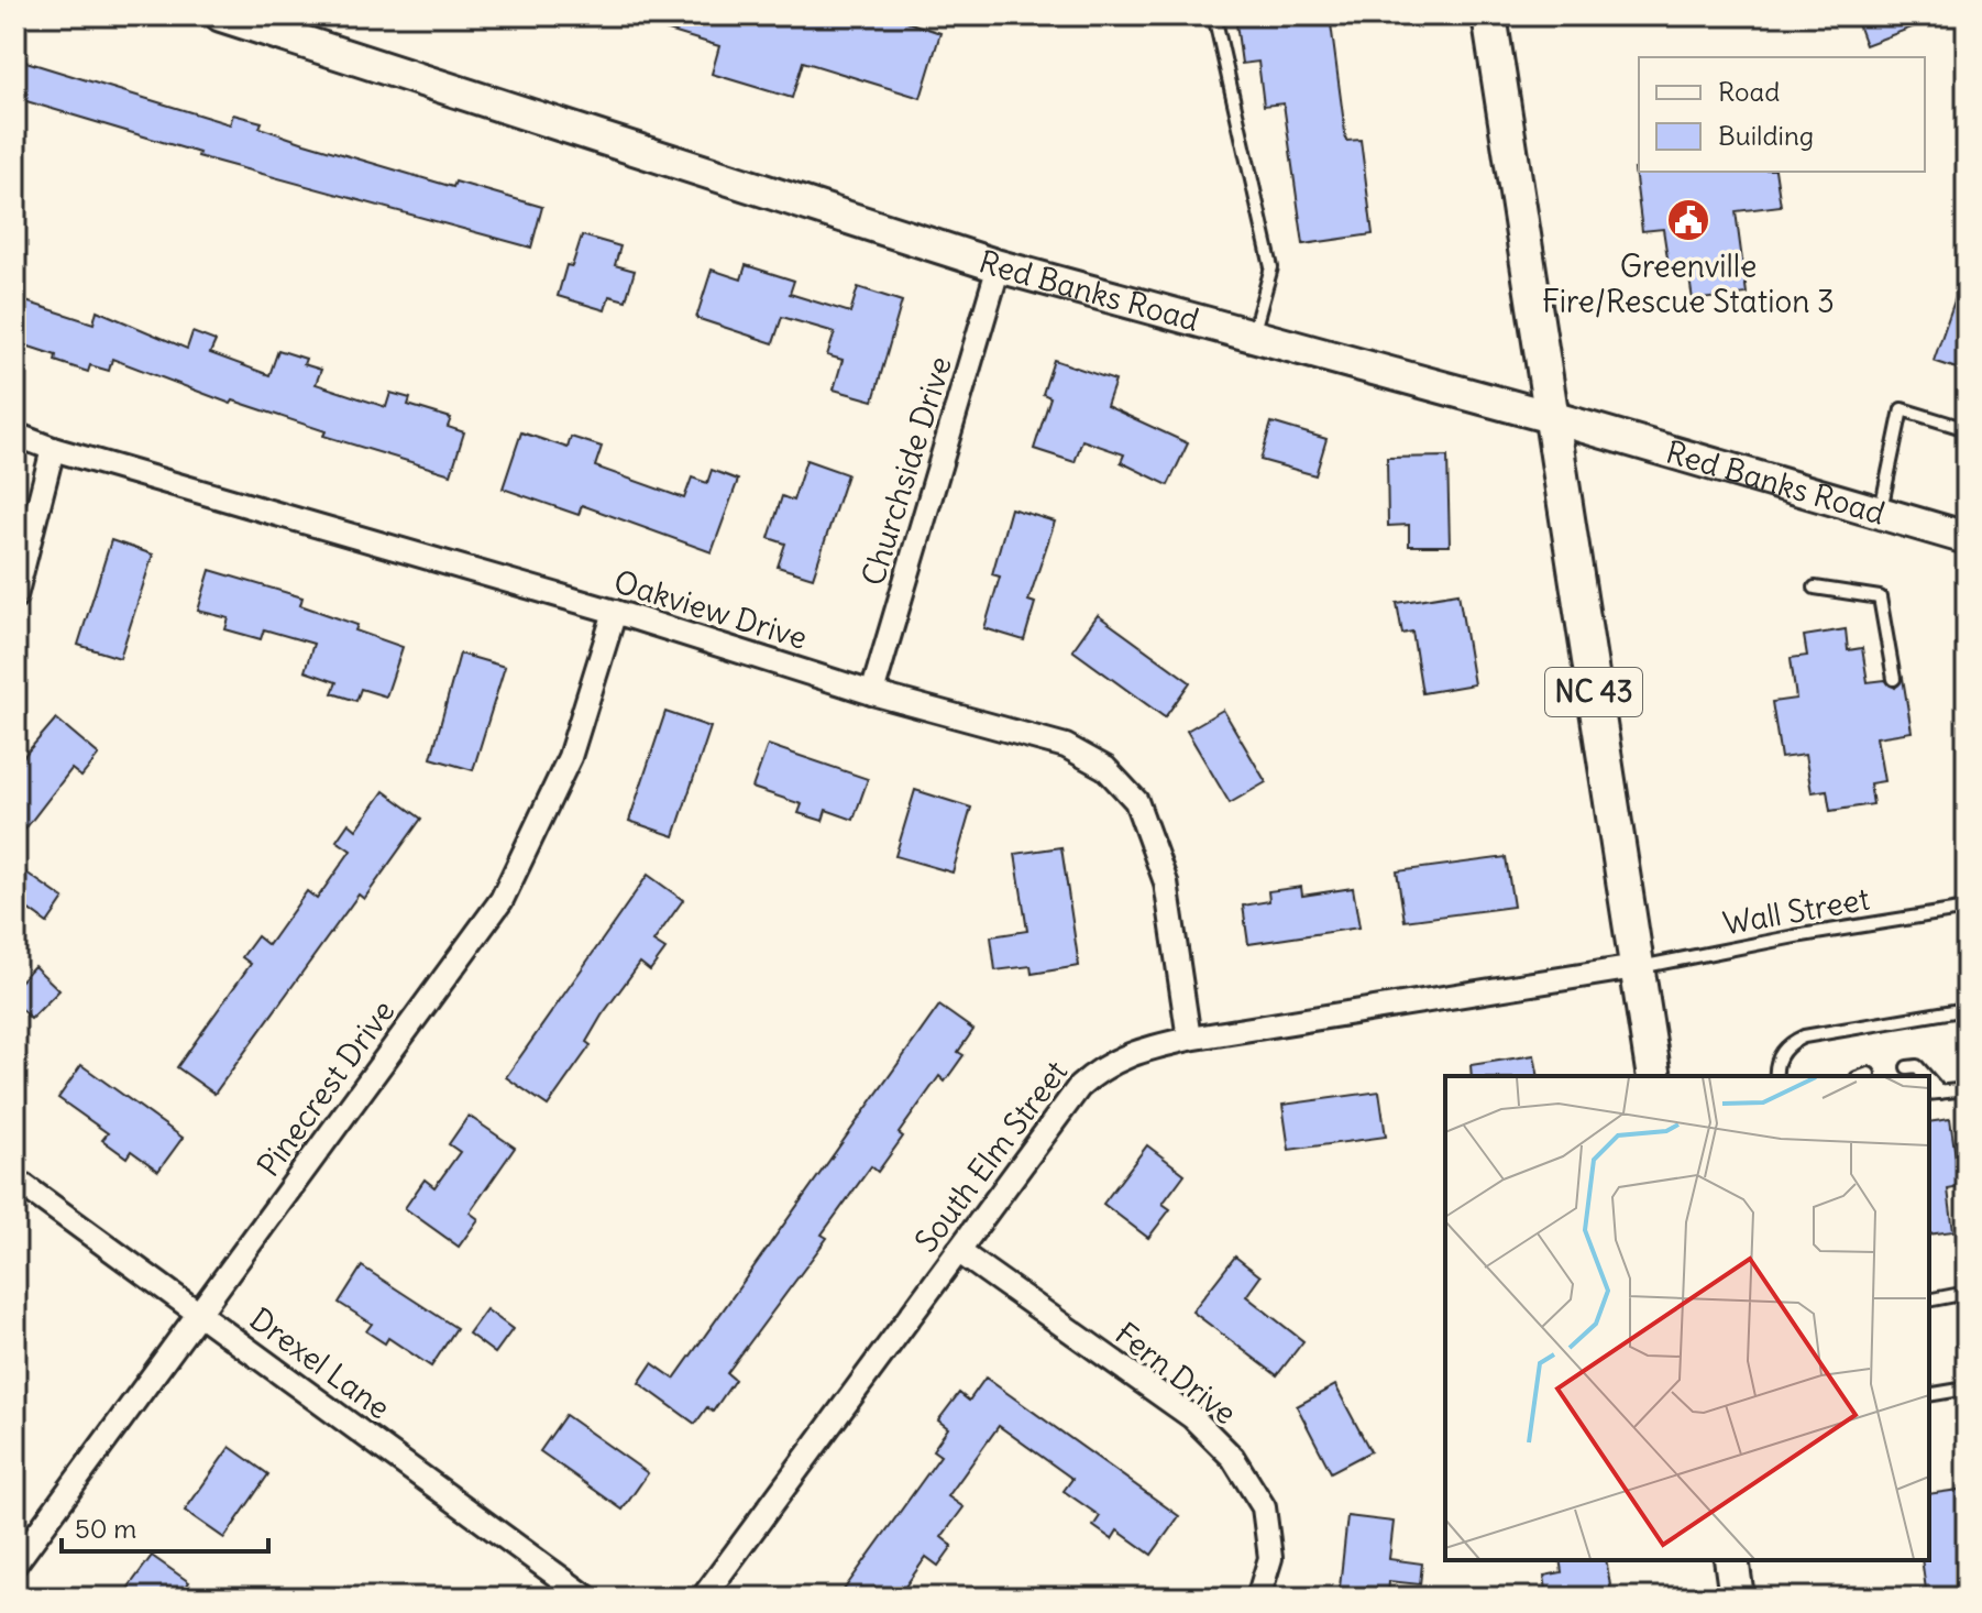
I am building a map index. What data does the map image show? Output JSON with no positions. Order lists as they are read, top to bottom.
{
  "streets": {
    "main road": ["NC 43"],
    "street": [
      "Red Banks Road",
      "Churchside Drive",
      "Oakview Drive",
      "Pinecrest Drive",
      "South Elm Street",
      "Drexel Lane",
      "Fern Drive"
    ],
    "lane": ["Wall Street"]
  },
  "crossings": [
    ["Red Banks Road", "Churchside Drive"],
    ["Red Banks Road", "NC 43"],
    ["Churchside Drive", "Oakview Drive"],
    ["Oakview Drive", "Pinecrest Drive"],
    ["Oakview Drive", "South Elm Street"],
    ["NC 43", "Wall Street"],
    ["NC 43", "South Elm Street"],
    ["Wall Street", "South Elm Street"],
    ["Pinecrest Drive", "Drexel Lane"],
    ["South Elm Street", "Fern Drive"]
  ],
  "places": {
    "public building": ["Greenville Fire/Rescue Station 3"]
  },
  "legend": ["Road", "Building"],
  "scale_bar": "50 m"
}
